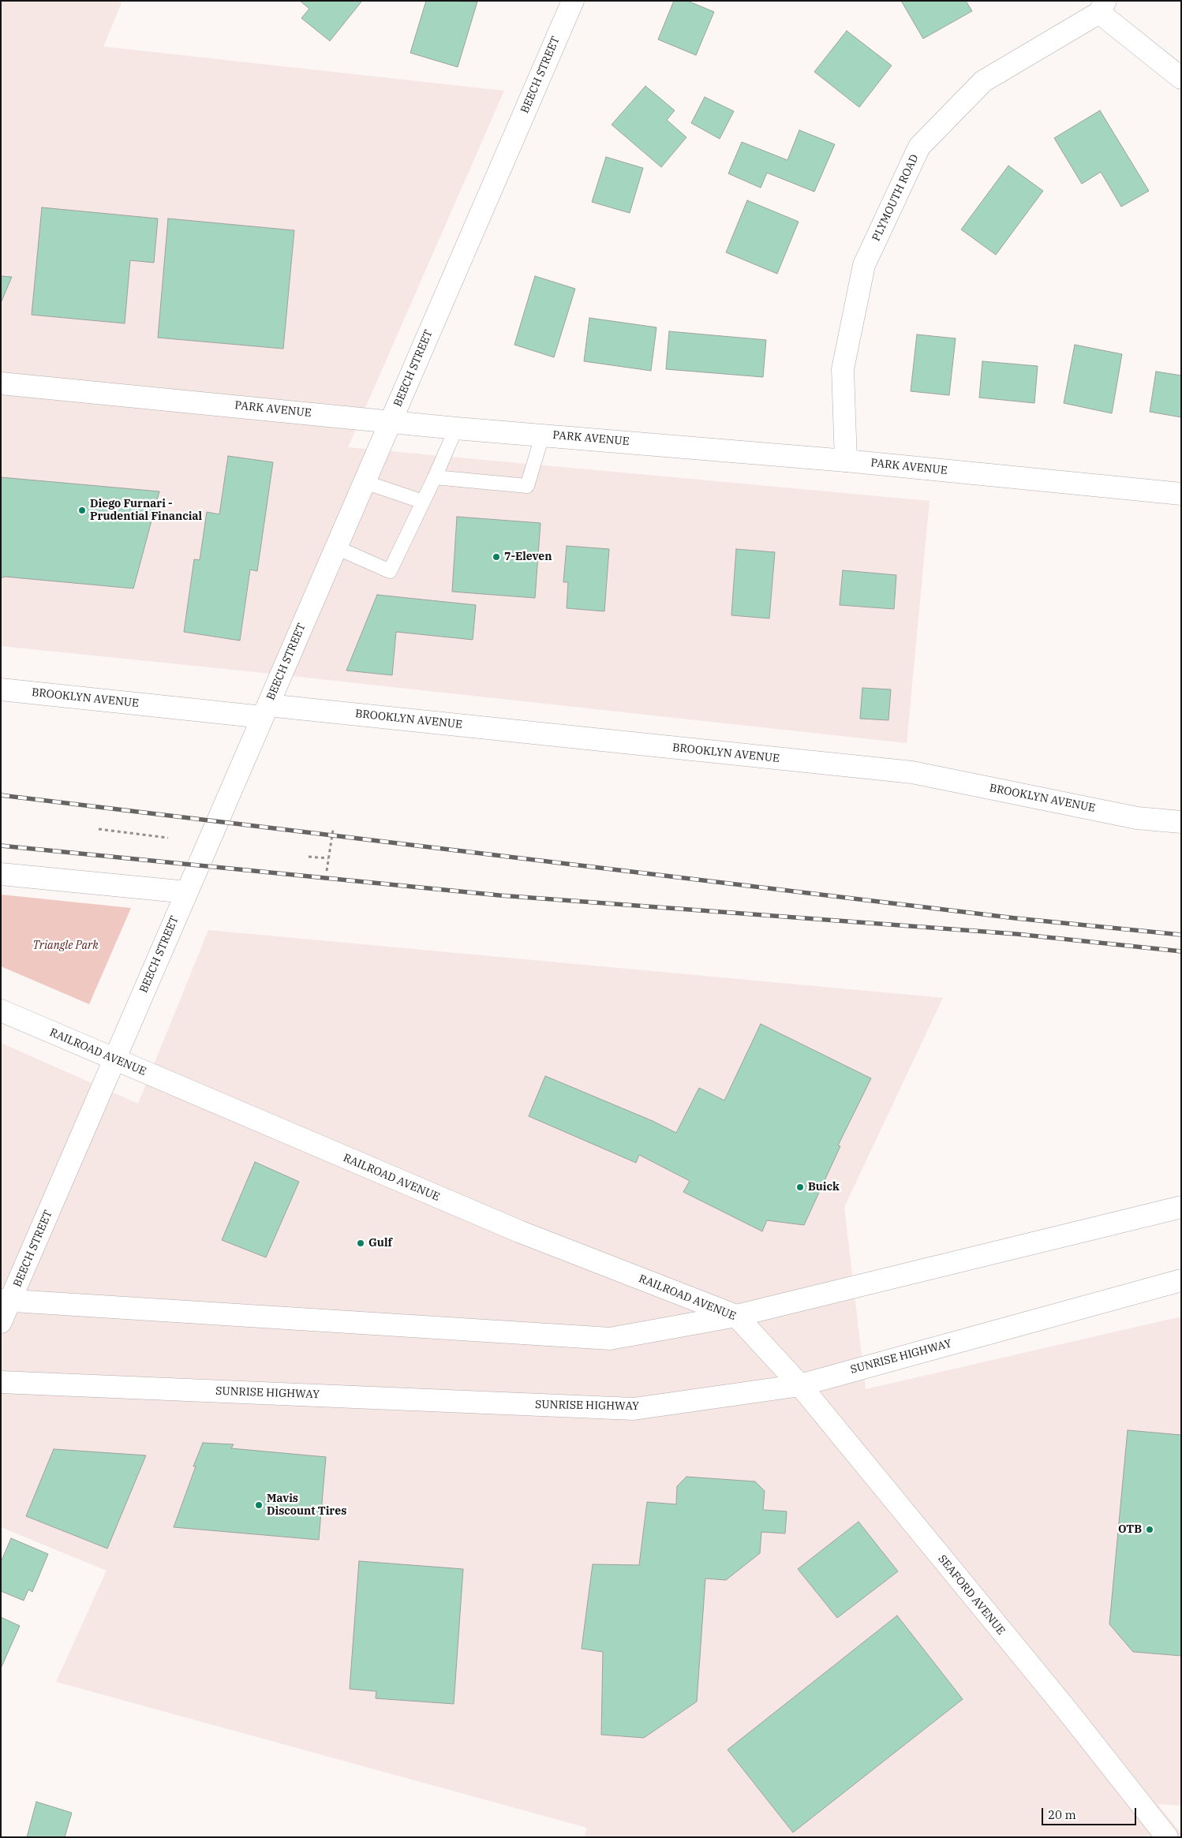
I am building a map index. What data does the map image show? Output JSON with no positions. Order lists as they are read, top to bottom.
{
  "streets": {
    "main road": [
      "BEECH STREET",
      "PLYMOUTH ROAD",
      "PARK AVENUE",
      "BROOKLYN AVENUE",
      "RAILROAD AVENUE",
      "SUNRISE HIGHWAY",
      "SEAFORD AVENUE"
    ]
  },
  "crossings": [
    ["BEECH STREET", "PARK AVENUE"],
    ["BEECH STREET", "BROOKLYN AVENUE"],
    ["BEECH STREET", "RAILROAD AVENUE"],
    ["PLYMOUTH ROAD", "PARK AVENUE"],
    ["RAILROAD AVENUE", "SEAFORD AVENUE"],
    ["SUNRISE HIGHWAY", "SEAFORD AVENUE"]
  ],
  "parks": ["Triangle Park"],
  "places": [
    "Diego Furnari - Prudential Financial",
    "7-Eleven",
    "Buick",
    "Gulf",
    "Mavis Discount Tires",
    "OTB"
  ],
  "scale_bar": "20 m"
}
